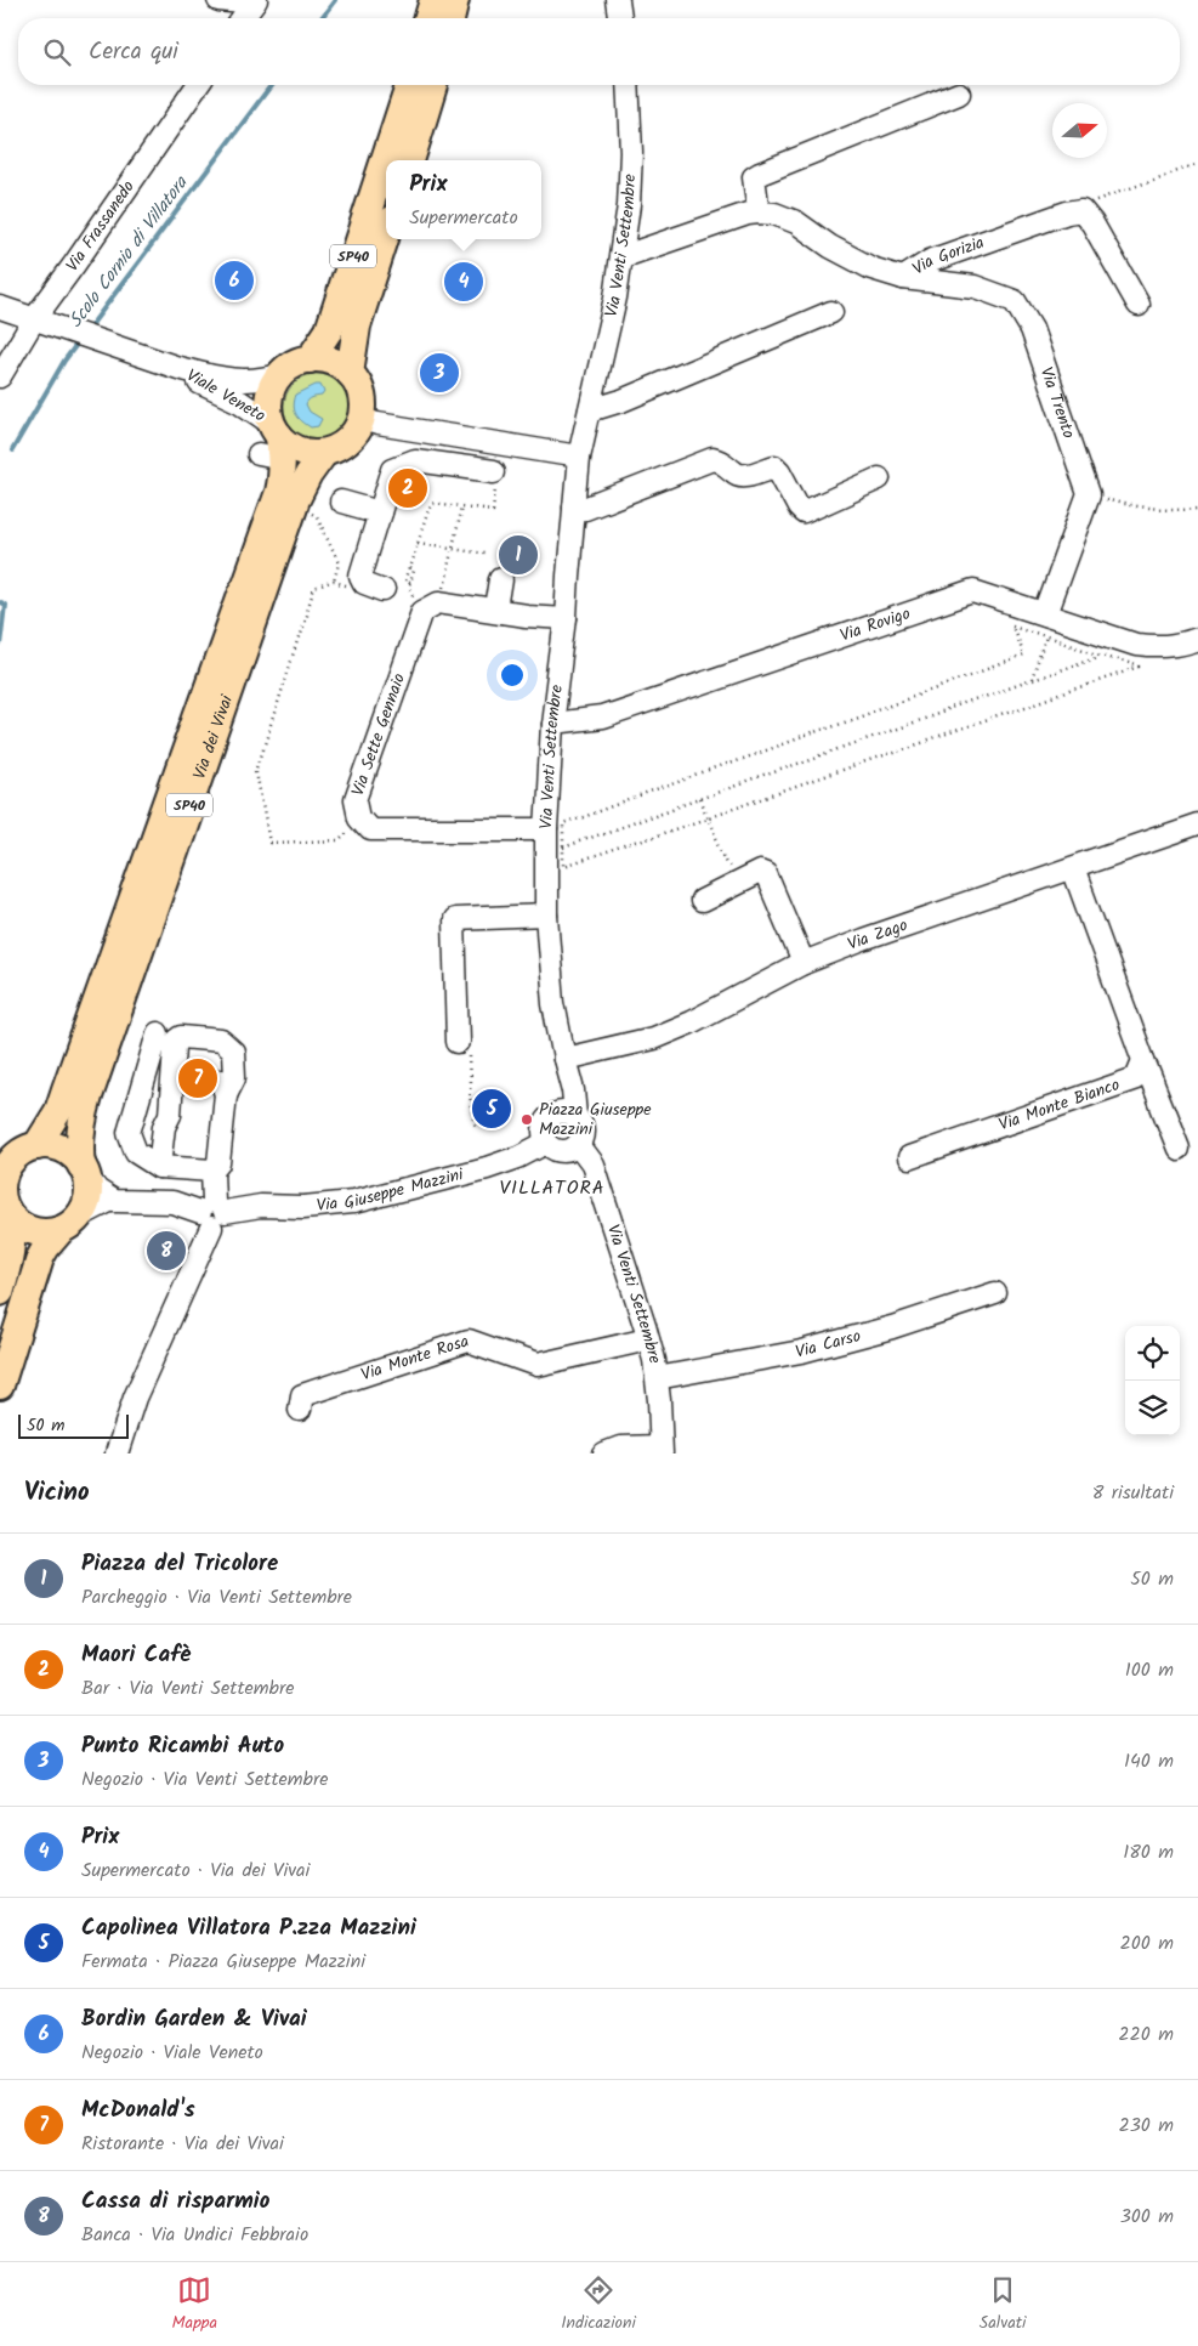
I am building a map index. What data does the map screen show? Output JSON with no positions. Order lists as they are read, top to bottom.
{
  "streets": {
    "main road": ["SP40", "Via dei Vivai"],
    "street": [
      "Via Frassanedo",
      "Via Venti Settembre",
      "Via Gorizia",
      "Viale Veneto",
      "Via Trento",
      "Via Rovigo",
      "Via Sette Gennaio",
      "Via Zago",
      "Via Monte Bianco",
      "Via Giuseppe Mazzini",
      "Via Carso",
      "Via Monte Rosa"
    ]
  },
  "crossings": [
    ["Via Frassanedo", "Viale Veneto"],
    ["Via Venti Settembre", "Via Gorizia"],
    ["Via Venti Settembre", "Via Rovigo"],
    ["Via Venti Settembre", "Via Sette Gennaio"],
    ["Via Venti Settembre", "Via Zago"],
    ["Via Venti Settembre", "Via Giuseppe Mazzini"],
    ["Via Venti Settembre", "Via Carso"],
    ["Via Venti Settembre", "Via Monte Rosa"],
    ["SP40", "Viale Veneto"],
    ["SP40", "Via dei Vivai"],
    ["SP40", "Via Giuseppe Mazzini"],
    ["Via Gorizia", "Via Trento"],
    ["Viale Veneto", "Via dei Vivai"],
    ["Via dei Vivai", "Via Giuseppe Mazzini"]
  ],
  "districts": ["VILLATORA"],
  "water": ["Scolo Cornio di Villatora"],
  "places": ["Piazza Giuseppe Mazzini"],
  "scale_bar": "50 m",
  "north": "right",
  "page": {
    "search": "Cerca qui",
    "popup": ["Prix", "Supermercato"],
    "pins": [
      "6",
      "4",
      "3",
      "2",
      "1",
      "7",
      "5",
      "8"
    ],
    "scale": "50 m",
    "heading": ["Vicino", "8 risultati"],
    "list": [
      {
        "mark": "1",
        "name": "Piazza del Tricolore",
        "note": "Parcheggio · Via Venti Settembre",
        "value": "50 m"
      },
      {
        "mark": "2",
        "name": "Maori Cafè",
        "note": "Bar · Via Venti Settembre",
        "value": "100 m"
      },
      {
        "mark": "3",
        "name": "Punto Ricambi Auto",
        "note": "Negozio · Via Venti Settembre",
        "value": "140 m"
      },
      {
        "mark": "4",
        "name": "Prix",
        "note": "Supermercato · Via dei Vivai",
        "value": "180 m"
      },
      {
        "mark": "5",
        "name": "Capolinea Villatora P.zza Mazzini",
        "note": "Fermata · Piazza Giuseppe Mazzini",
        "value": "200 m"
      },
      {
        "mark": "6",
        "name": "Bordin Garden & Vivai",
        "note": "Negozio · Viale Veneto",
        "value": "220 m"
      },
      {
        "mark": "7",
        "name": "McDonald's",
        "note": "Ristorante · Via dei Vivai",
        "value": "230 m"
      },
      {
        "mark": "8",
        "name": "Cassa di risparmio",
        "note": "Banca · Via Undici Febbraio",
        "value": "300 m"
      }
    ],
    "nav": ["Mappa", "Indicazioni", "Salvati"]
  }
}
